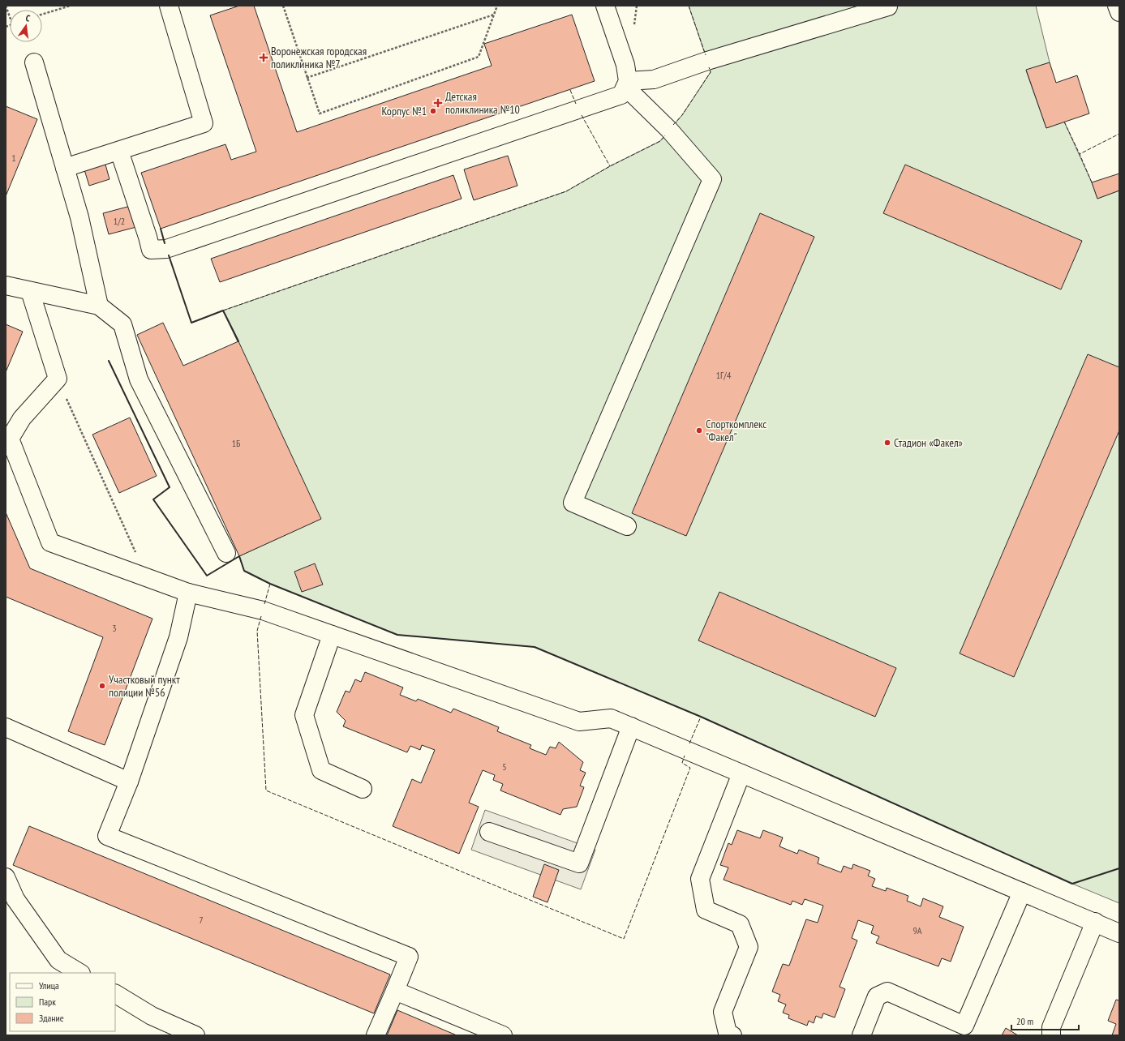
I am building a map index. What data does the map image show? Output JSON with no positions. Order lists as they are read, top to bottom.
{
  "places": {
    "health": ["Воронежская городская поликлиника №7", "Детская поликлиника №10"],
    "other": [
      "Корпус №1",
      "Спорткомплекс \"Факел\"",
      "Стадион «Факел»",
      "Участковый пункт полиции №56"
    ]
  },
  "house_numbers": [
    "1",
    "1/2",
    "1Г/4",
    "1Б",
    "3",
    "5",
    "7",
    "9А"
  ],
  "legend": ["Улица", "Парк", "Здание"],
  "scale_bar": "20 m",
  "north": "top"
}
